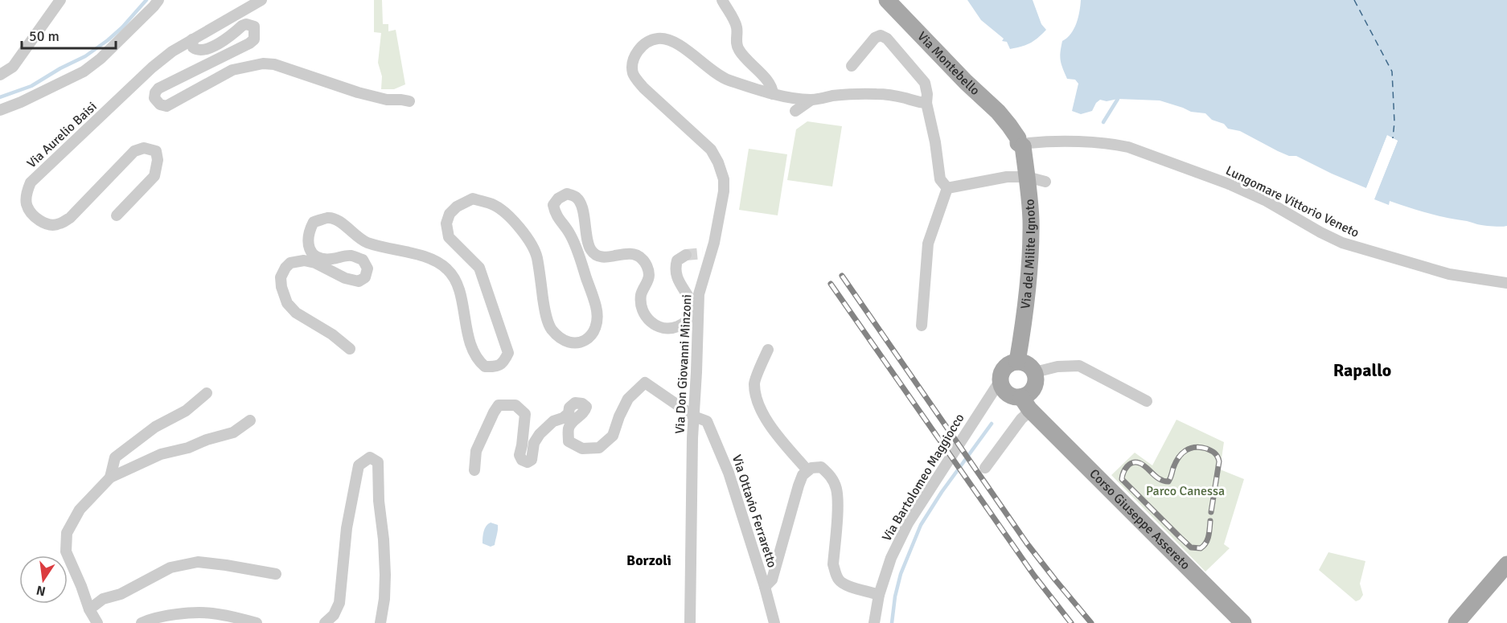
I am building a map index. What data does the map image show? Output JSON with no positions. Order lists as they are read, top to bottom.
{
  "streets": {
    "main road": ["Via Montebello", "Via del Milite Ignoto", "Corso Giuseppe Assereto"],
    "street": [
      "Via Aurelio Baisi",
      "Lungomare Vittorio Veneto",
      "Via Don Giovanni Minzoni",
      "Via Bartolomeo Maggiocco",
      "Via Ottavio Ferraretto"
    ]
  },
  "crossings": [
    ["Via Montebello", "Lungomare Vittorio Veneto"],
    ["Via Montebello", "Via del Milite Ignoto"],
    ["Lungomare Vittorio Veneto", "Via del Milite Ignoto"],
    ["Via del Milite Ignoto", "Via Bartolomeo Maggiocco"],
    ["Via del Milite Ignoto", "Corso Giuseppe Assereto"],
    ["Via Don Giovanni Minzoni", "Via Ottavio Ferraretto"],
    ["Via Bartolomeo Maggiocco", "Corso Giuseppe Assereto"]
  ],
  "districts": ["Rapallo", "Borzoli"],
  "parks": ["Parco Canessa"],
  "scale_bar": "50 m",
  "north": "bottom"
}
